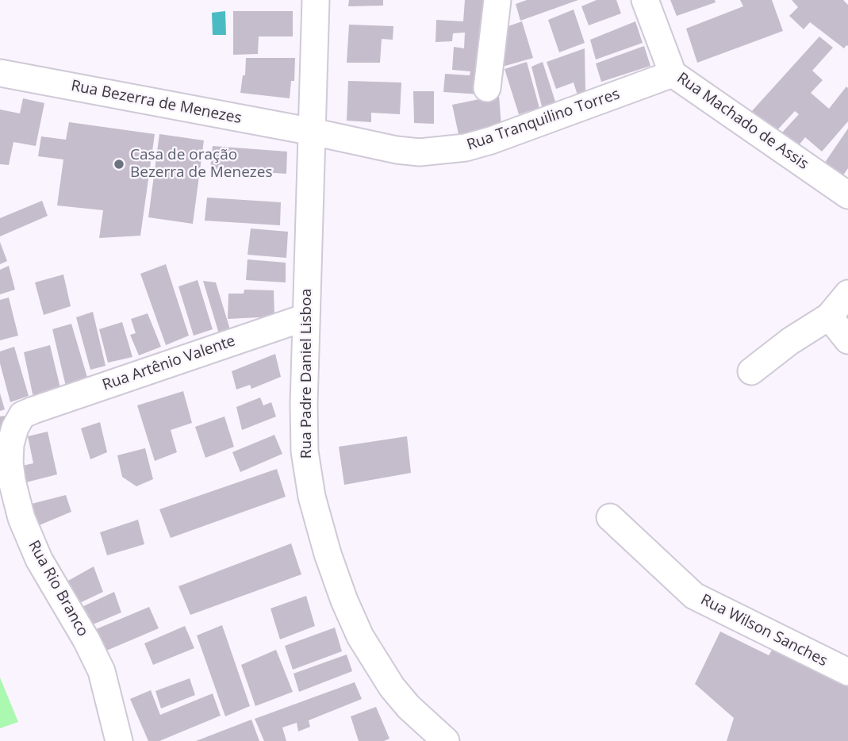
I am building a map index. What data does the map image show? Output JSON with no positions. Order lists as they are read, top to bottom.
{
  "streets": {
    "street": [
      "Rua Bezerra de Menezes",
      "Rua Tranquilino Torres",
      "Rua Machado de Assis",
      "Rua Artênio Valente",
      "Rua Padre Daniel Lisboa",
      "Rua Rio Branco",
      "Rua Wilson Sanches"
    ]
  },
  "crossings": [
    ["Rua Bezerra de Menezes", "Rua Tranquilino Torres"],
    ["Rua Bezerra de Menezes", "Rua Padre Daniel Lisboa"],
    ["Rua Tranquilino Torres", "Rua Machado de Assis"],
    ["Rua Tranquilino Torres", "Rua Padre Daniel Lisboa"],
    ["Rua Artênio Valente", "Rua Padre Daniel Lisboa"],
    ["Rua Artênio Valente", "Rua Rio Branco"]
  ],
  "places": ["Casa de oração Bezerra de Menezes"]
}
